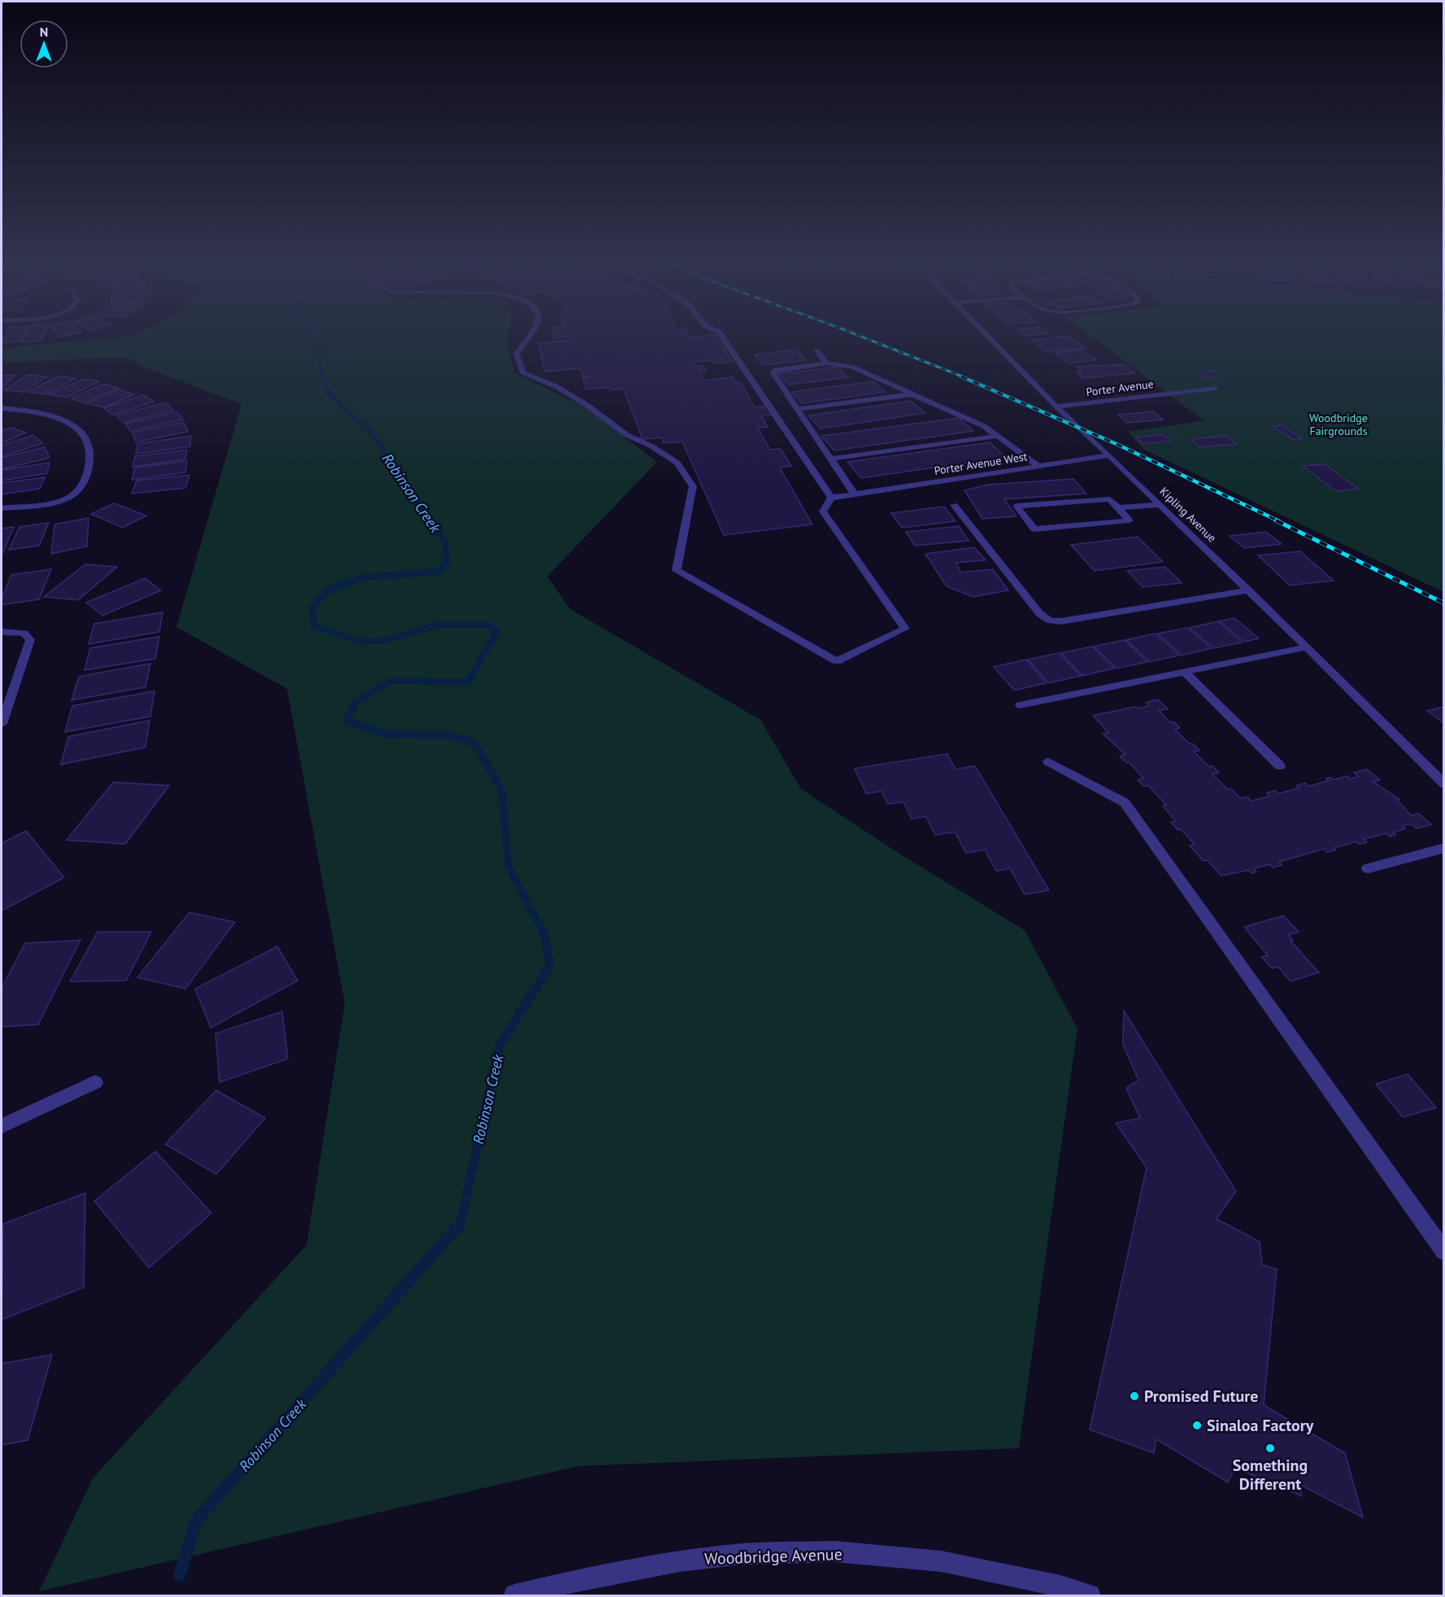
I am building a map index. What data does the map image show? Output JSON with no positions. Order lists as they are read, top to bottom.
{
  "streets": {
    "street": [
      "Porter Avenue",
      "Porter Avenue West",
      "Kipling Avenue",
      "Woodbridge Avenue"
    ]
  },
  "crossings": [
    ["Porter Avenue", "Kipling Avenue"],
    ["Porter Avenue West", "Kipling Avenue"]
  ],
  "water": ["Robinson Creek"],
  "parks": ["Woodbridge Fairgrounds"],
  "places": ["Promised Future", "Sinaloa Factory", "Something Different"],
  "north": "top"
}
